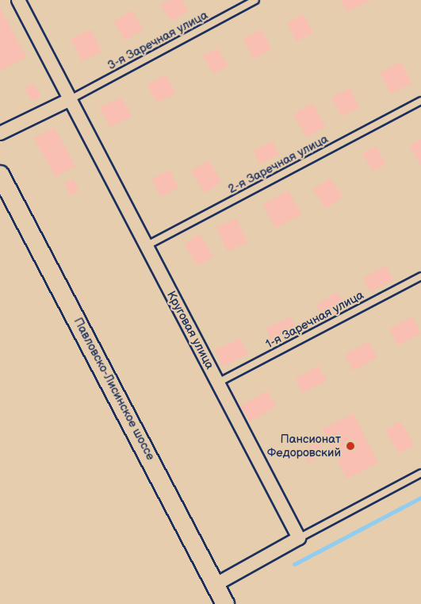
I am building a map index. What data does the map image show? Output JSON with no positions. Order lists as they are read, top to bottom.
{
  "streets": {
    "main road": ["Павловско-Лисинское шоссе"],
    "street": ["Круговая улица"],
    "lane": ["3-я Заречная улица", "2-я Заречная улица", "1-я Заречная улица"]
  },
  "crossings": [
    ["3-я Заречная улица", "Круговая улица"],
    ["2-я Заречная улица", "Круговая улица"],
    ["1-я Заречная улица", "Круговая улица"]
  ],
  "places": ["Пансионат Федоровский"]
}
